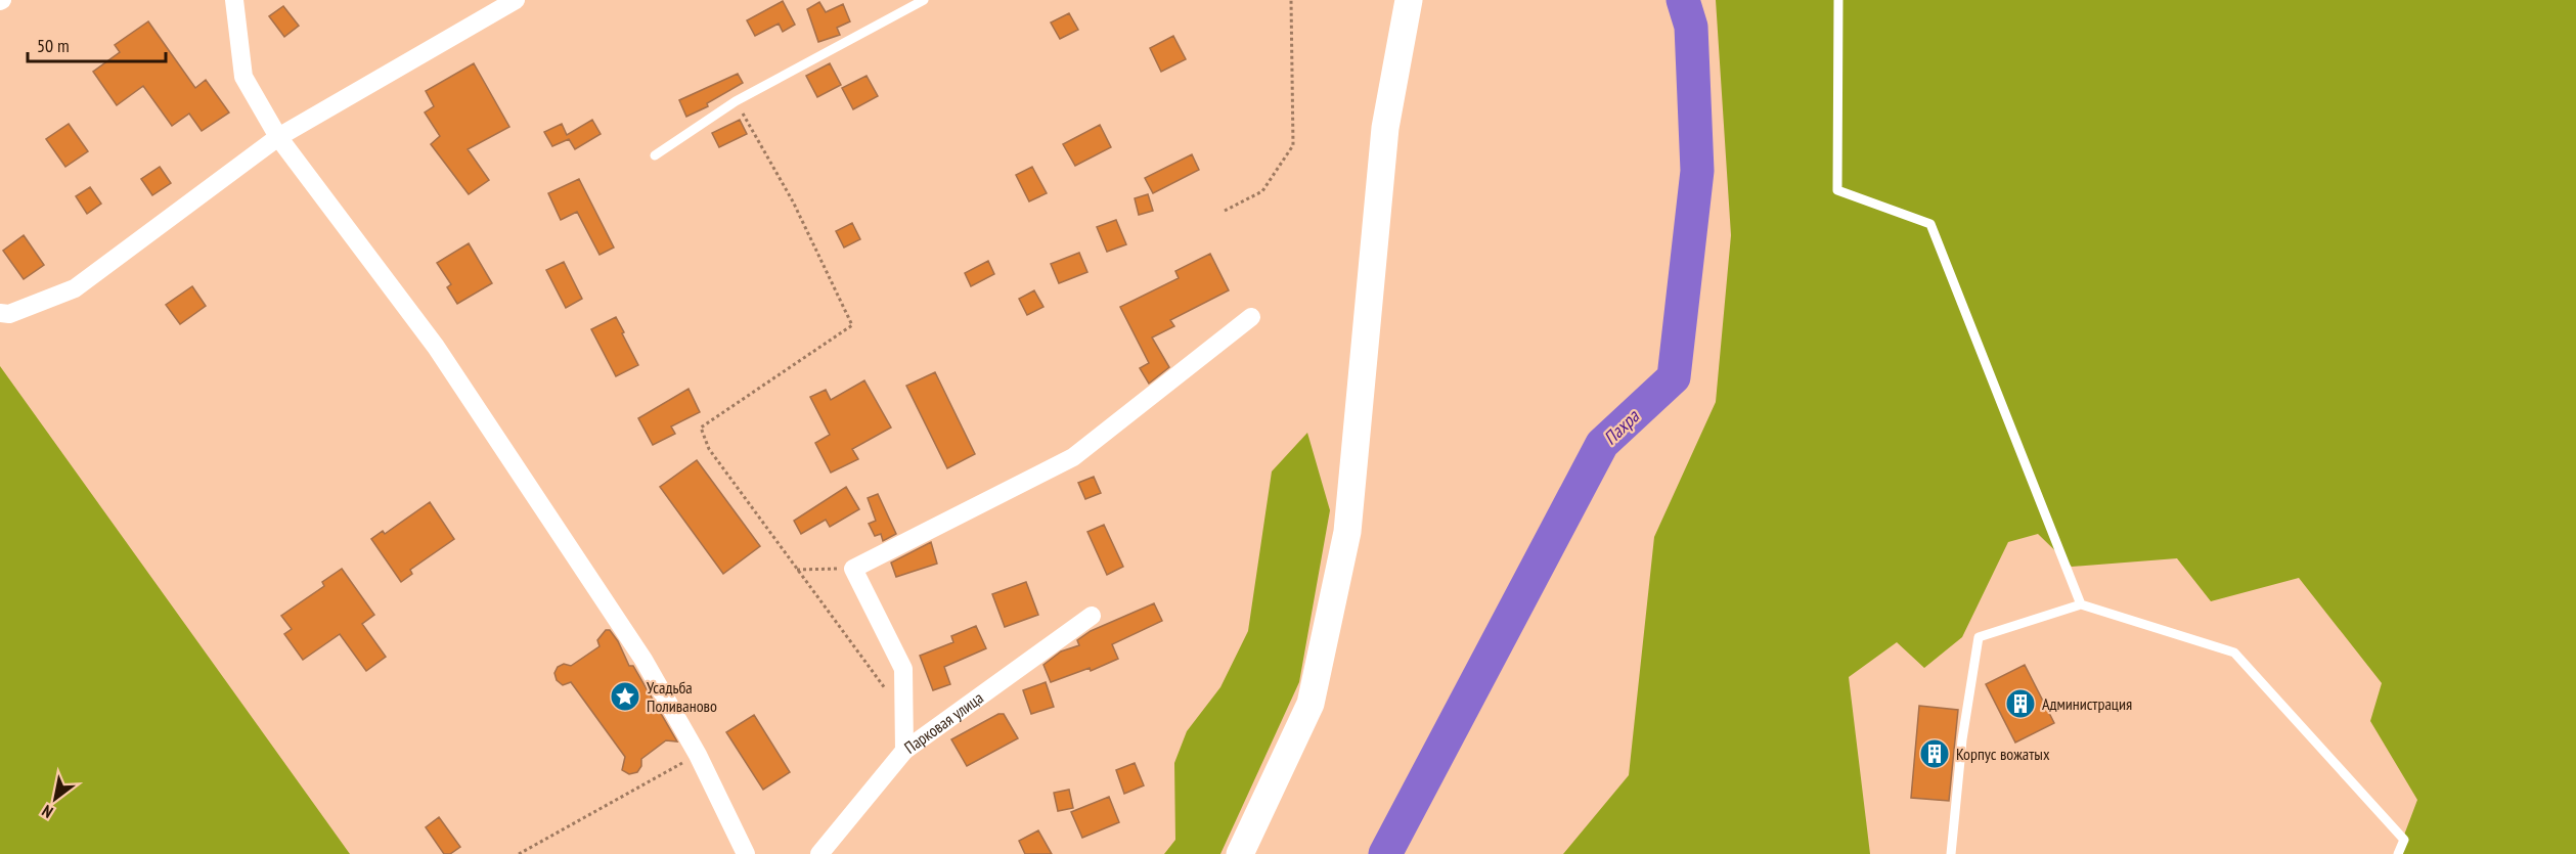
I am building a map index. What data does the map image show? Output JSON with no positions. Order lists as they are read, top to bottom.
{
  "streets": {
    "street": ["Парковая улица"]
  },
  "water": ["Пахра"],
  "places": {
    "place": ["Усадьба Поливаново"],
    "building": ["Администрация", "Корпус вожатых"]
  },
  "scale_bar": "50 m",
  "north": "bottom left"
}
